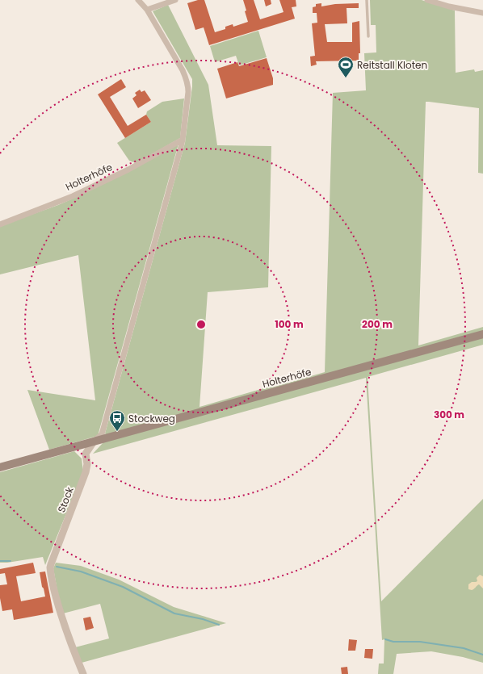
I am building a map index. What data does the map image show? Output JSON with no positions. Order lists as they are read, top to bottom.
{
  "streets": {
    "main road": ["Holterhöfe"],
    "street": ["Stock"]
  },
  "crossings": [
    ["Holterhöfe", "Stock"]
  ],
  "places": {
    "sports": ["Reitstall Kloten"],
    "bus stop": ["Stockweg"]
  },
  "rings": ["100 m", "200 m", "300 m"]
}
